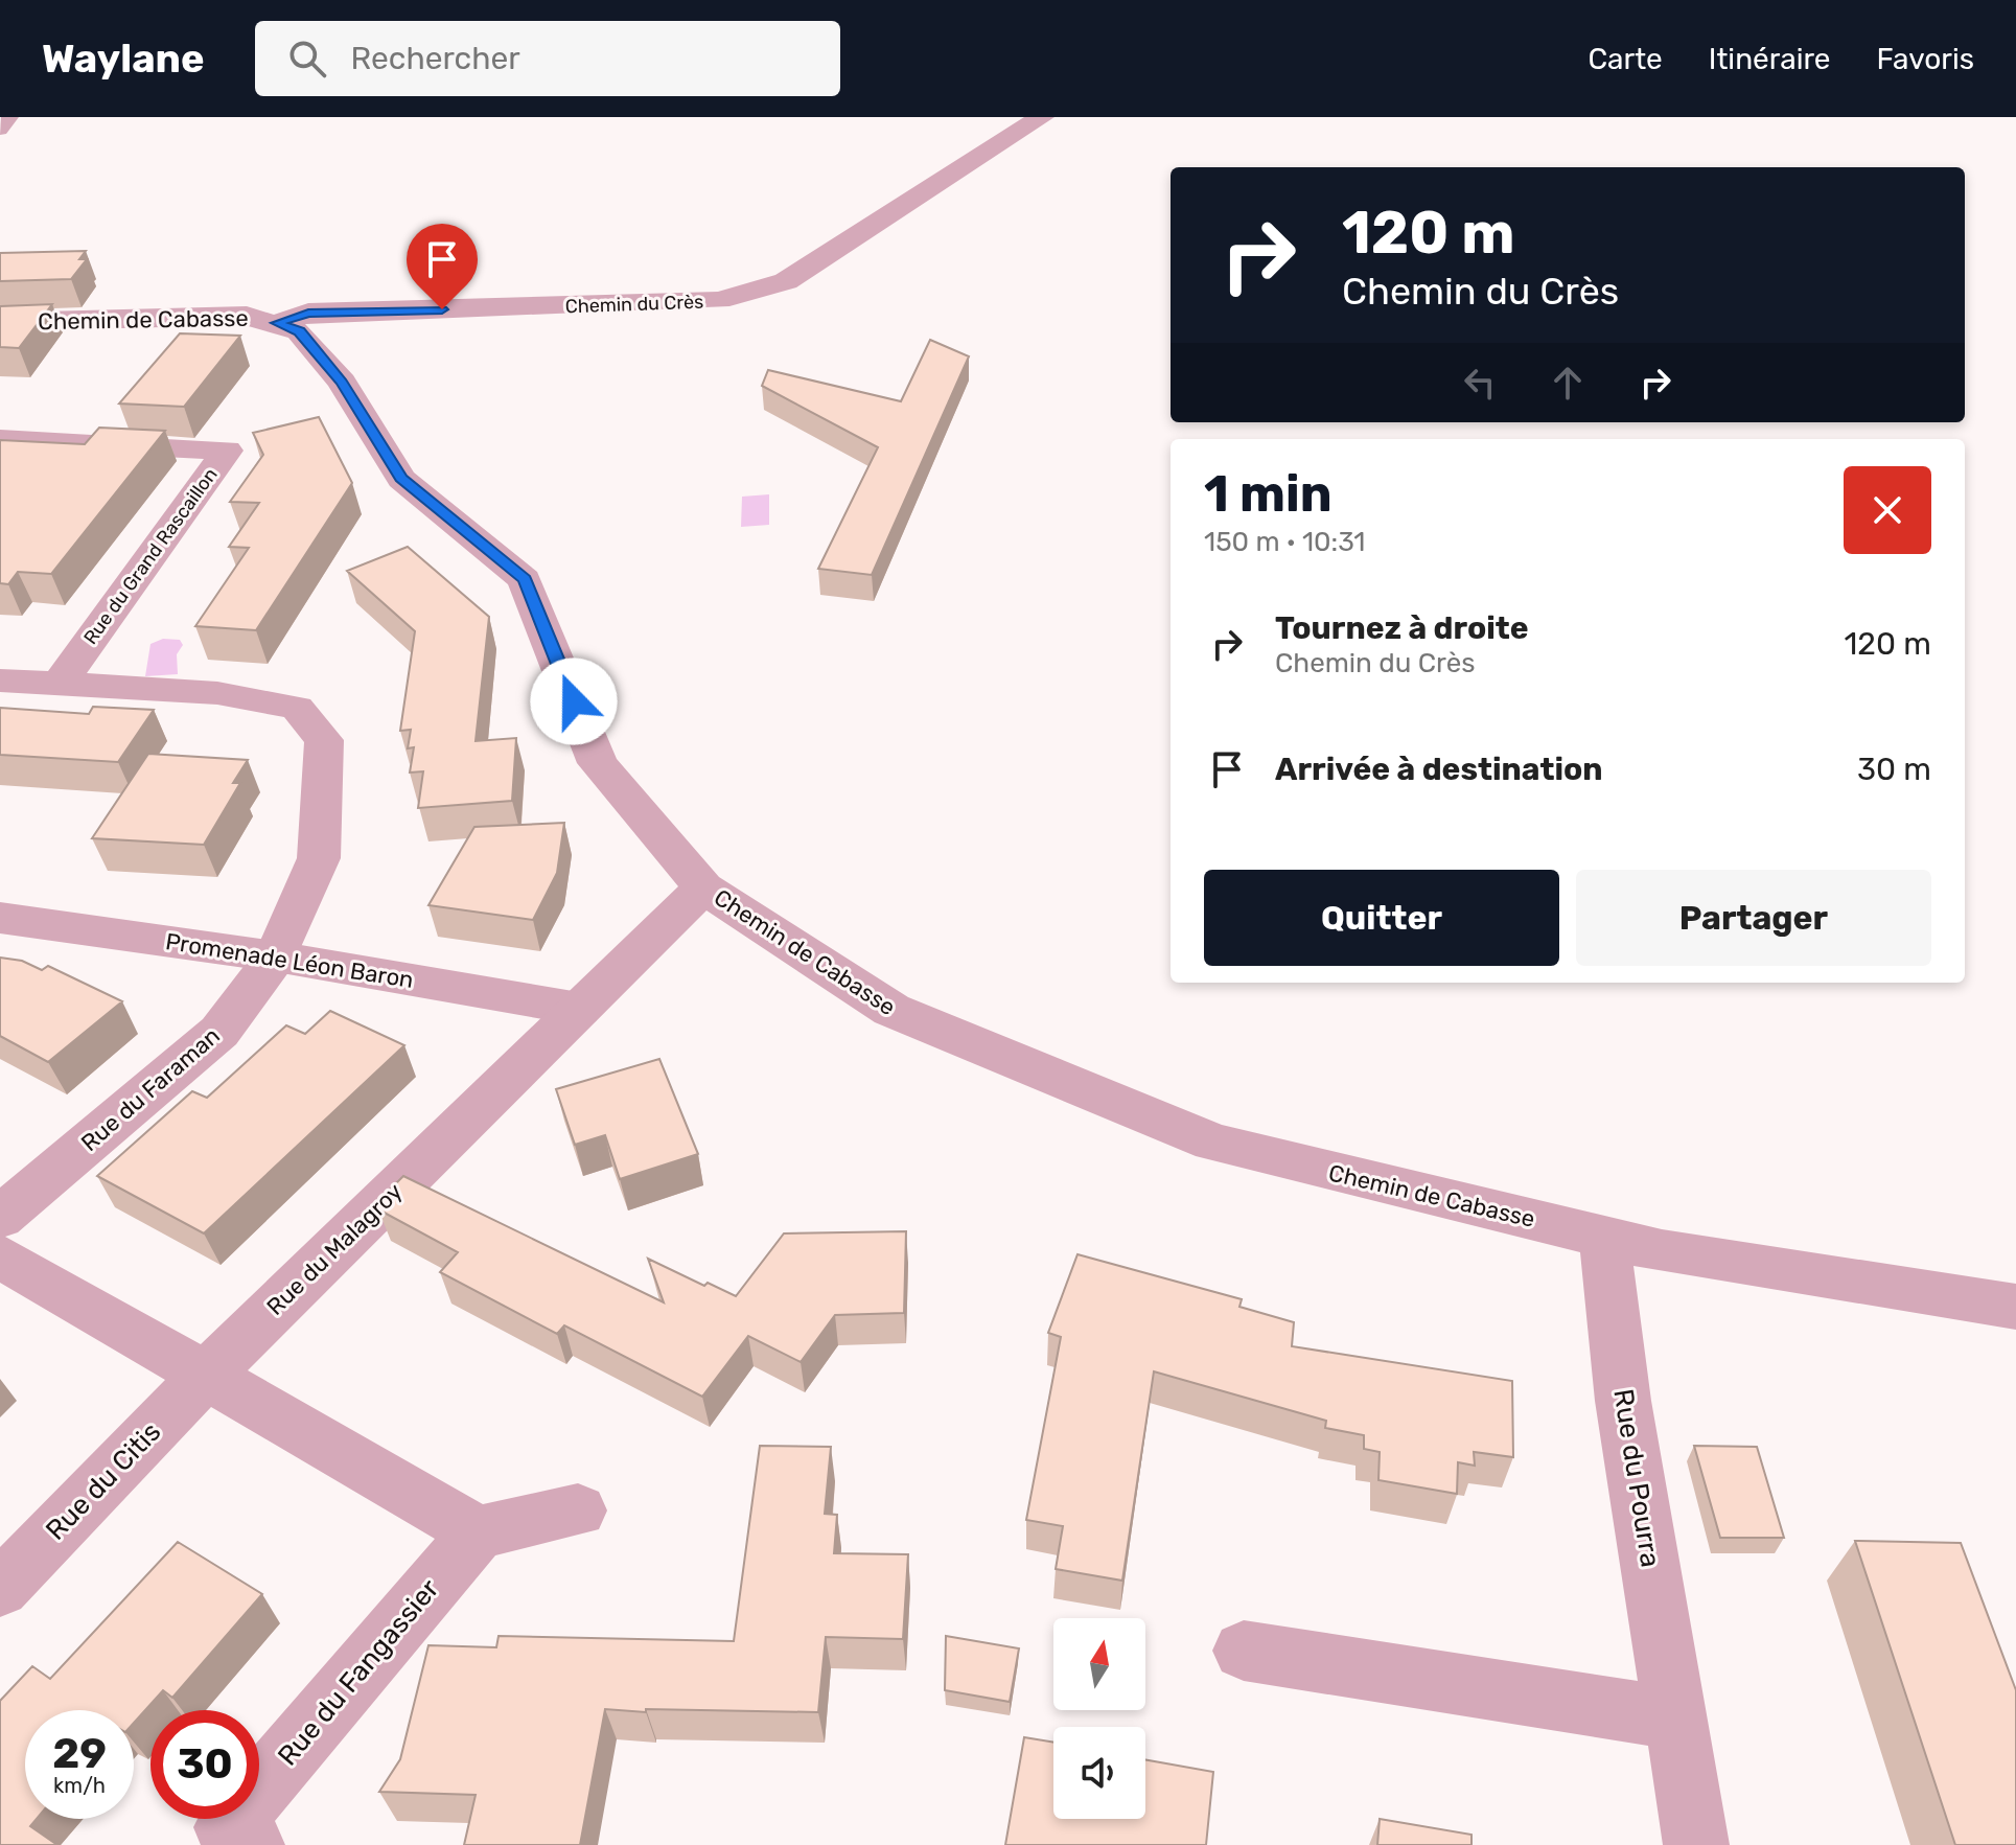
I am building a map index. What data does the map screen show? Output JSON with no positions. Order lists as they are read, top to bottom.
{
  "streets": {
    "street": [
      "Chemin du Crès",
      "Chemin de Cabasse",
      "Rue du Grand Rascaillon",
      "Promenade Léon Baron",
      "Rue du Faraman",
      "Rue du Malagroy",
      "Rue du Pourra",
      "Rue du Citis",
      "Rue du Fangassier"
    ]
  },
  "crossings": [
    ["Chemin du Crès", "Chemin de Cabasse"],
    ["Chemin de Cabasse", "Rue du Malagroy"],
    ["Chemin de Cabasse", "Rue du Pourra"],
    ["Rue du Grand Rascaillon", "Rue du Faraman"],
    ["Promenade Léon Baron", "Rue du Faraman"],
    ["Promenade Léon Baron", "Rue du Malagroy"],
    ["Rue du Malagroy", "Rue du Citis"]
  ],
  "north": "top",
  "page": {
    "header": "Waylane",
    "search": "Rechercher",
    "nav": ["Carte", "Itinéraire", "Favoris"],
    "turn": ["120 m", "Chemin du Crès"],
    "heading": ["1 min", "150 m · 10:31"],
    "list": [
      {
        "name": "Tournez à droite",
        "note": "Chemin du Crès",
        "value": "120 m"
      },
      {
        "name": "Arrivée à destination",
        "value": "30 m"
      }
    ],
    "buttons": ["Quitter", "Partager"],
    "speed": "29 km/h",
    "limit": "30"
  }
}
